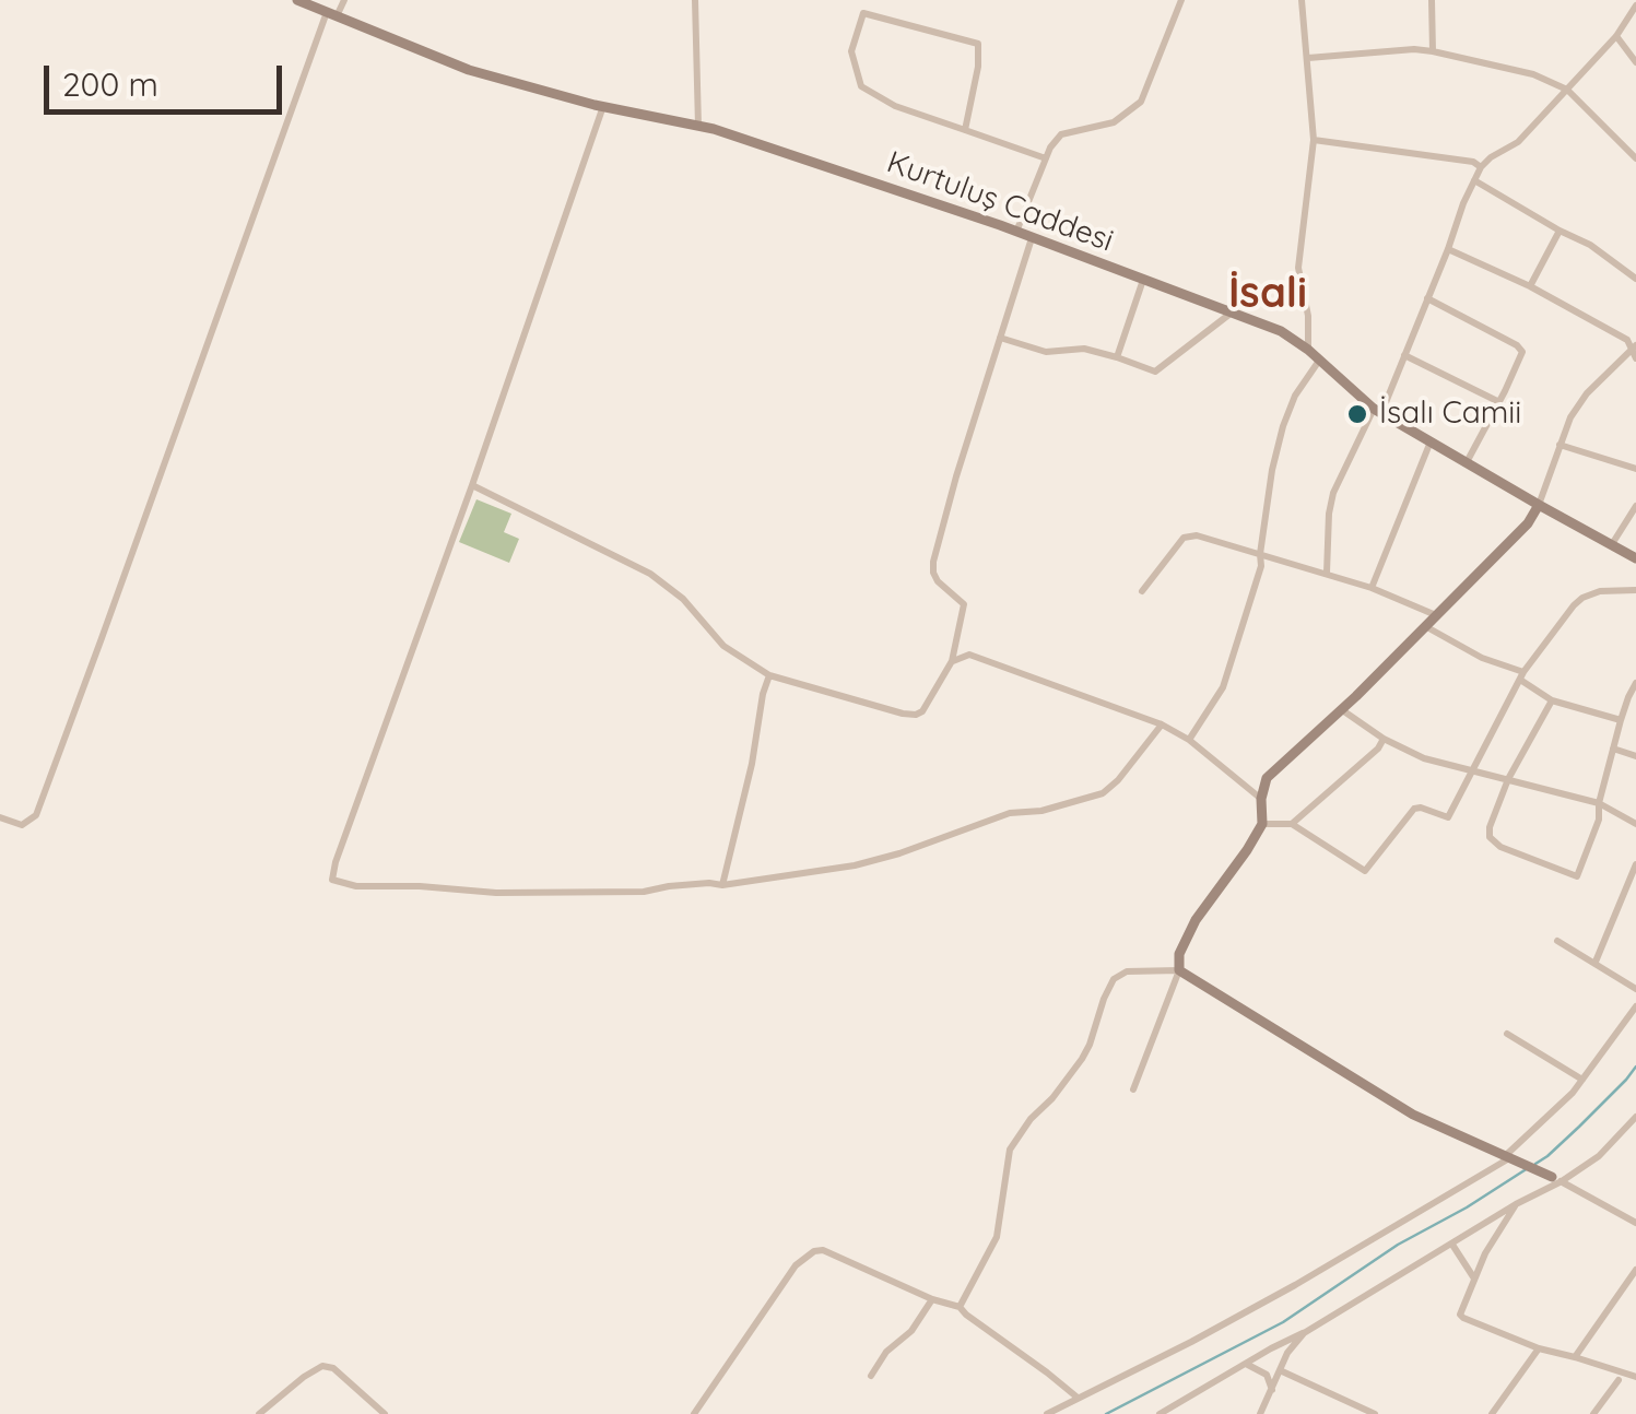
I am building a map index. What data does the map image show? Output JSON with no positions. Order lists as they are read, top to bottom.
{
  "streets": {
    "main road": ["Kurtuluş Caddesi"]
  },
  "districts": ["İsali"],
  "places": ["İsalı Camii"],
  "scale_bar": "200 m"
}
